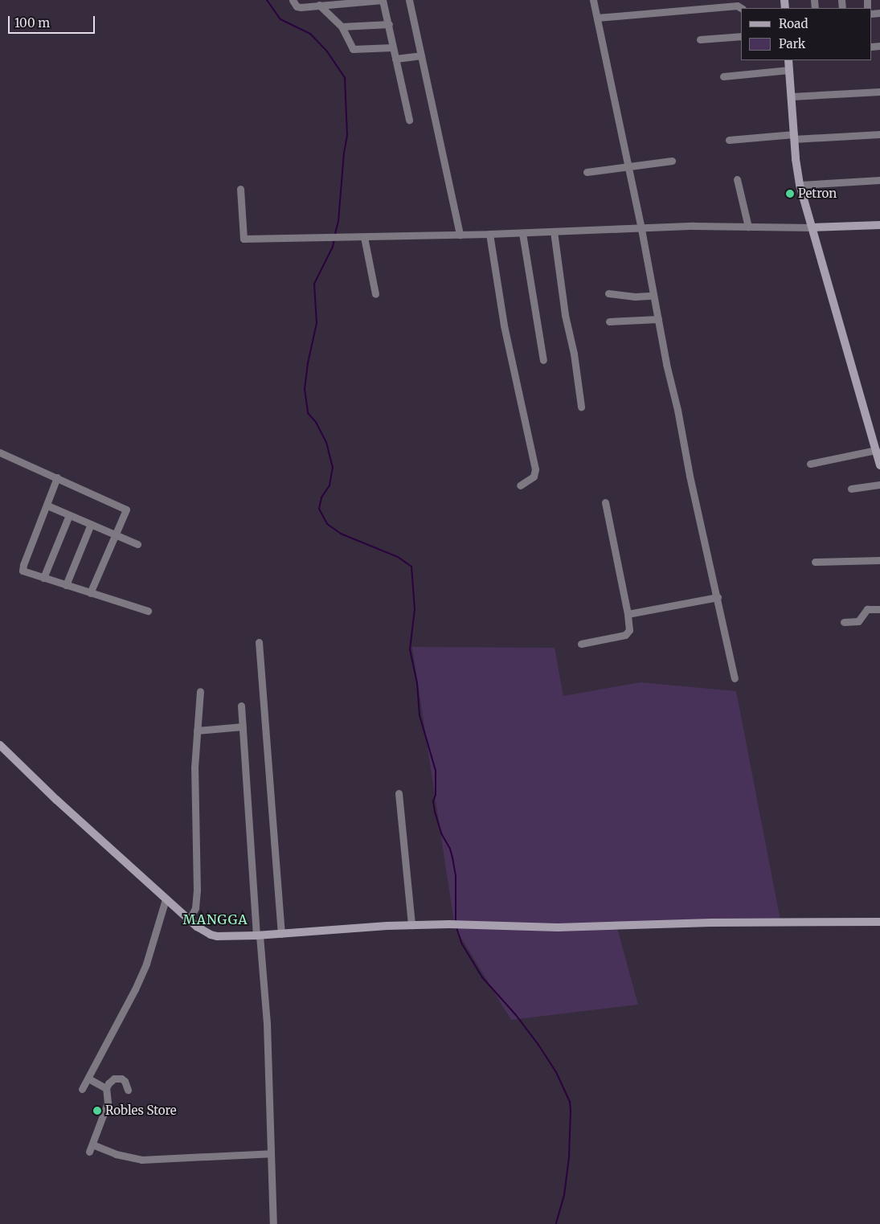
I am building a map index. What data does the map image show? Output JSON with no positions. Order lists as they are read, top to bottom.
{
  "districts": ["MANGGA"],
  "places": ["Petron", "Robles Store"],
  "legend": ["Road", "Park"],
  "scale_bar": "100 m"
}
